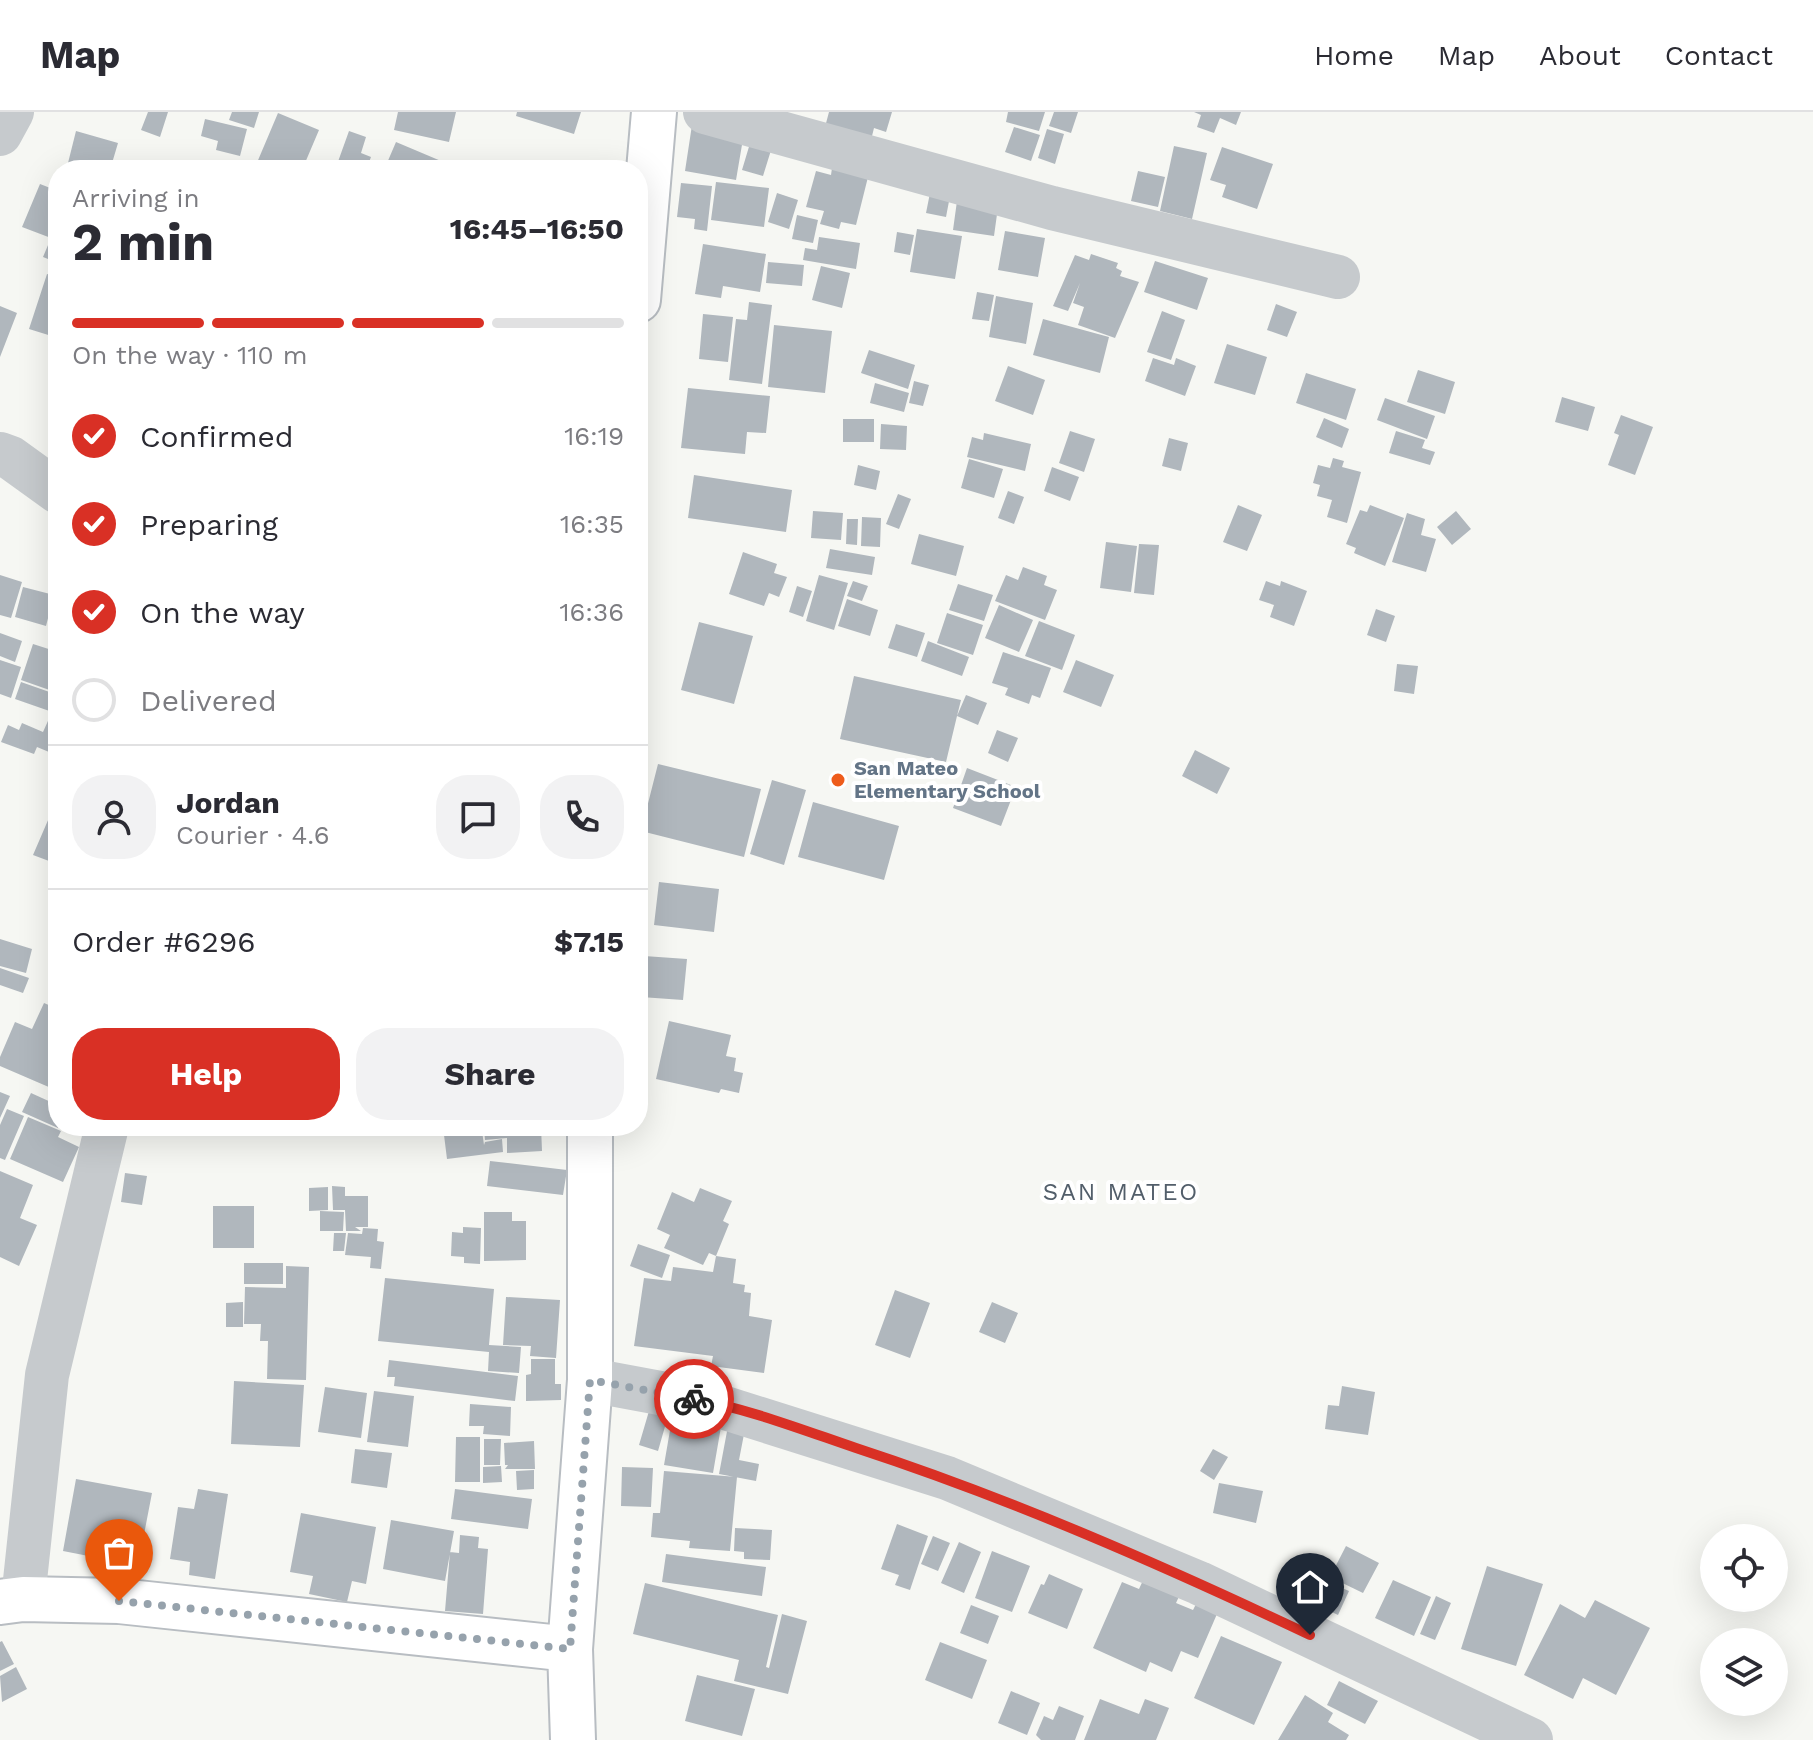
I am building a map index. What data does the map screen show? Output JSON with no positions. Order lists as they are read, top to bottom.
{
  "districts": ["SAN MATEO"],
  "places": ["San Mateo Elementary School"],
  "page": {
    "header": "Map",
    "nav": [
      "Home",
      "Map",
      "About",
      "Contact"
    ],
    "heading": ["2 min", "Arriving in", "16:45–16:50"],
    "panel": [
      "Jordan",
      "Courier · 4.6",
      "Order #6296",
      "$7.15"
    ],
    "bar": "On the way · 110 m",
    "list": [
      ["Confirmed", "16:19"],
      ["Preparing", "16:35"],
      ["On the way", "16:36"],
      "Delivered"
    ],
    "buttons": ["Help", "Share"]
  }
}
